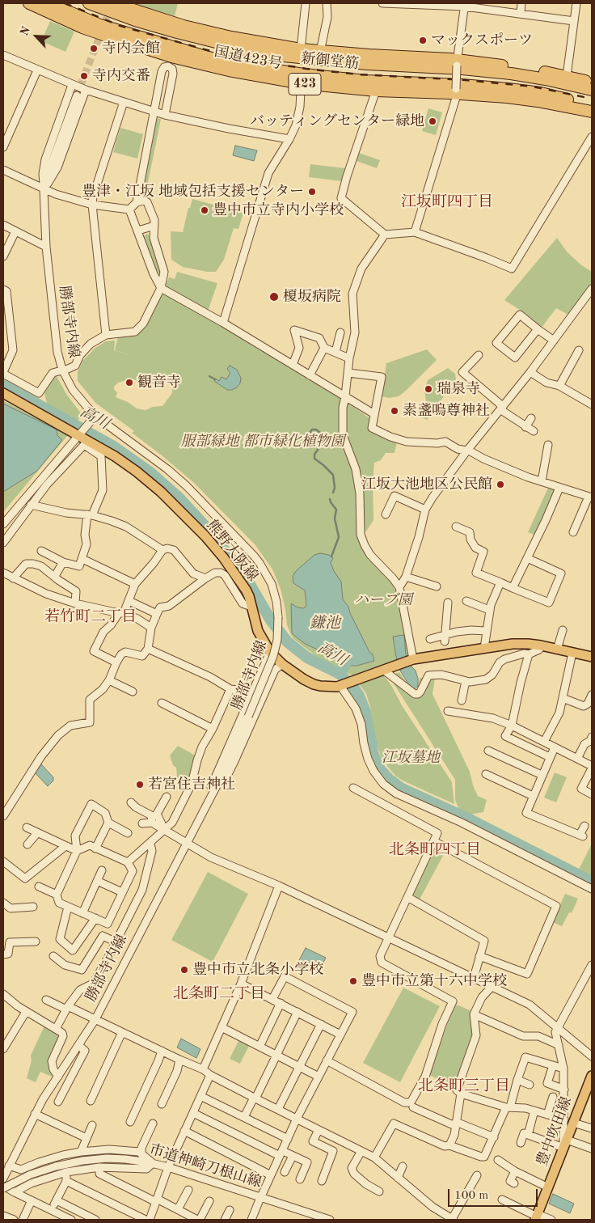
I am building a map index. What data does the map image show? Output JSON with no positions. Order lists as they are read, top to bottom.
{
  "streets": {
    "highway": ["国道423号", "新御堂筋", "423"],
    "main road": ["熊野大阪線", "豊中吹田線"],
    "street": ["勝部寺内線", "市道神崎刀根山線"]
  },
  "districts": [
    "江坂町四丁目",
    "若竹町二丁目",
    "北条町四丁目",
    "北条町二丁目",
    "北条町三丁目"
  ],
  "water": ["高川", "鎌池"],
  "parks": ["服部緑地 都市緑化植物園", "ハーブ園", "江坂墓地"],
  "places": [
    "マックスポーツ",
    "寺内会館",
    "寺内交番",
    "バッティングセンター緑地",
    "豊津・江坂 地域包括支援センター",
    "豊中市立寺内小学校",
    "榎坂病院",
    "観音寺",
    "瑞泉寺",
    "素盞嗚尊神社",
    "江坂大池地区公民館",
    "若宮住吉神社",
    "豊中市立北条小学校",
    "豊中市立第十六中学校"
  ],
  "scale_bar": "100 m",
  "north": "top left"
}
